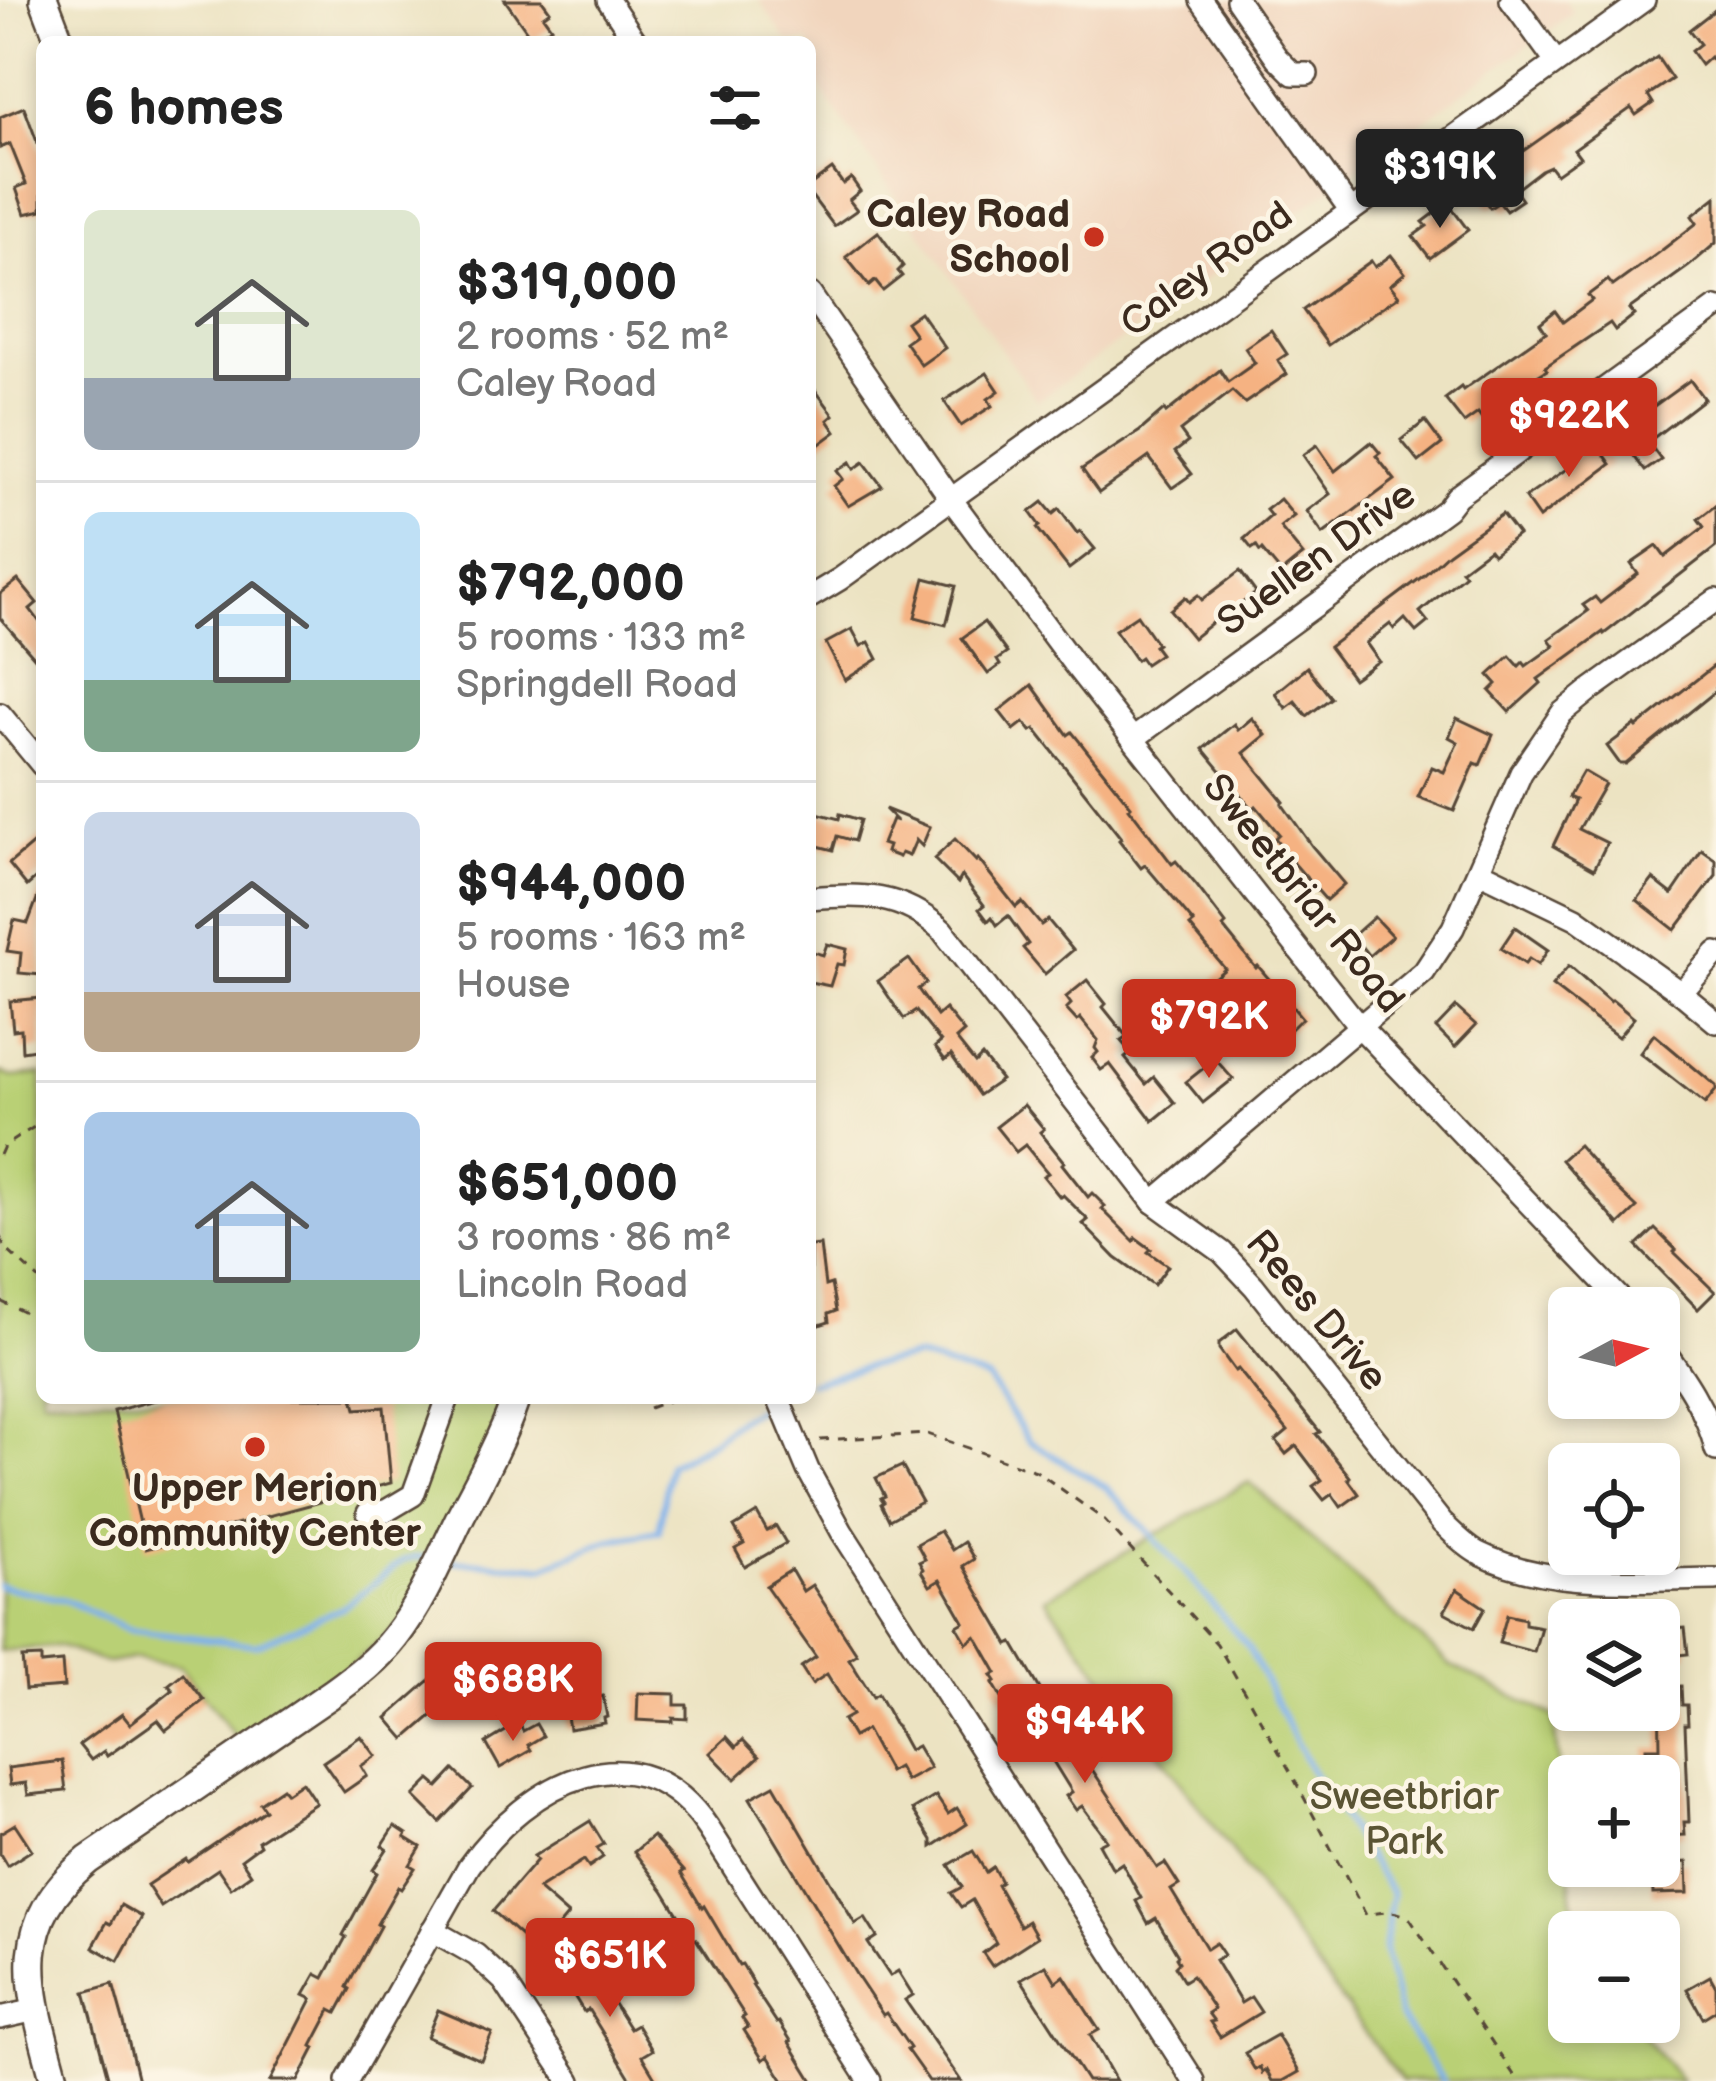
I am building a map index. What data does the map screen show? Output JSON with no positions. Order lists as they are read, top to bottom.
{
  "streets": {
    "street": [
      "Caley Road",
      "Suellen Drive",
      "Sweetbriar Road",
      "Rees Drive"
    ]
  },
  "crossings": [
    ["Caley Road", "Sweetbriar Road"],
    ["Suellen Drive", "Sweetbriar Road"]
  ],
  "parks": ["Sweetbriar Park"],
  "places": ["Caley Road School", "Upper Merion Community Center"],
  "north": "right",
  "page": {
    "heading": "6 homes",
    "price": [
      "$319K",
      "$922K",
      "$792K",
      "$688K",
      "$944K",
      "$651K"
    ],
    "list": [
      {
        "name": "$319,000",
        "note": "2 rooms · 52 m² · Caley Road"
      },
      {
        "name": "$792,000",
        "note": "5 rooms · 133 m² · Springdell Road"
      },
      {
        "name": "$944,000",
        "note": "5 rooms · 163 m² · House"
      },
      {
        "name": "$651,000",
        "note": "3 rooms · 86 m² · Lincoln Road"
      }
    ],
    "map_buttons": ["+", "−"]
  }
}
